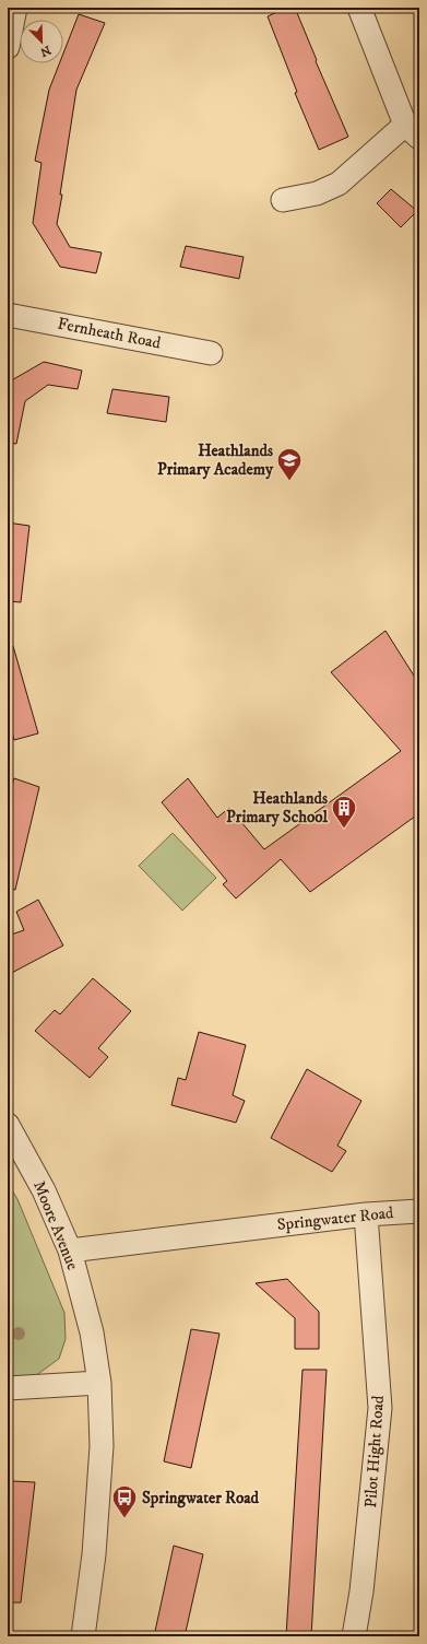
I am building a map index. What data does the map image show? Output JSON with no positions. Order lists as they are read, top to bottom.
{
  "streets": {
    "street": [
      "Fernheath Road",
      "Springwater Road",
      "Moore Avenue",
      "Pilot Hight Road"
    ]
  },
  "crossings": [
    ["Springwater Road", "Moore Avenue"],
    ["Springwater Road", "Pilot Hight Road"]
  ],
  "places": {
    "school or university": ["Heathlands Primary Academy"],
    "building": ["Heathlands Primary School"],
    "bus stop": ["Springwater Road"]
  },
  "north": "bottom right"
}
